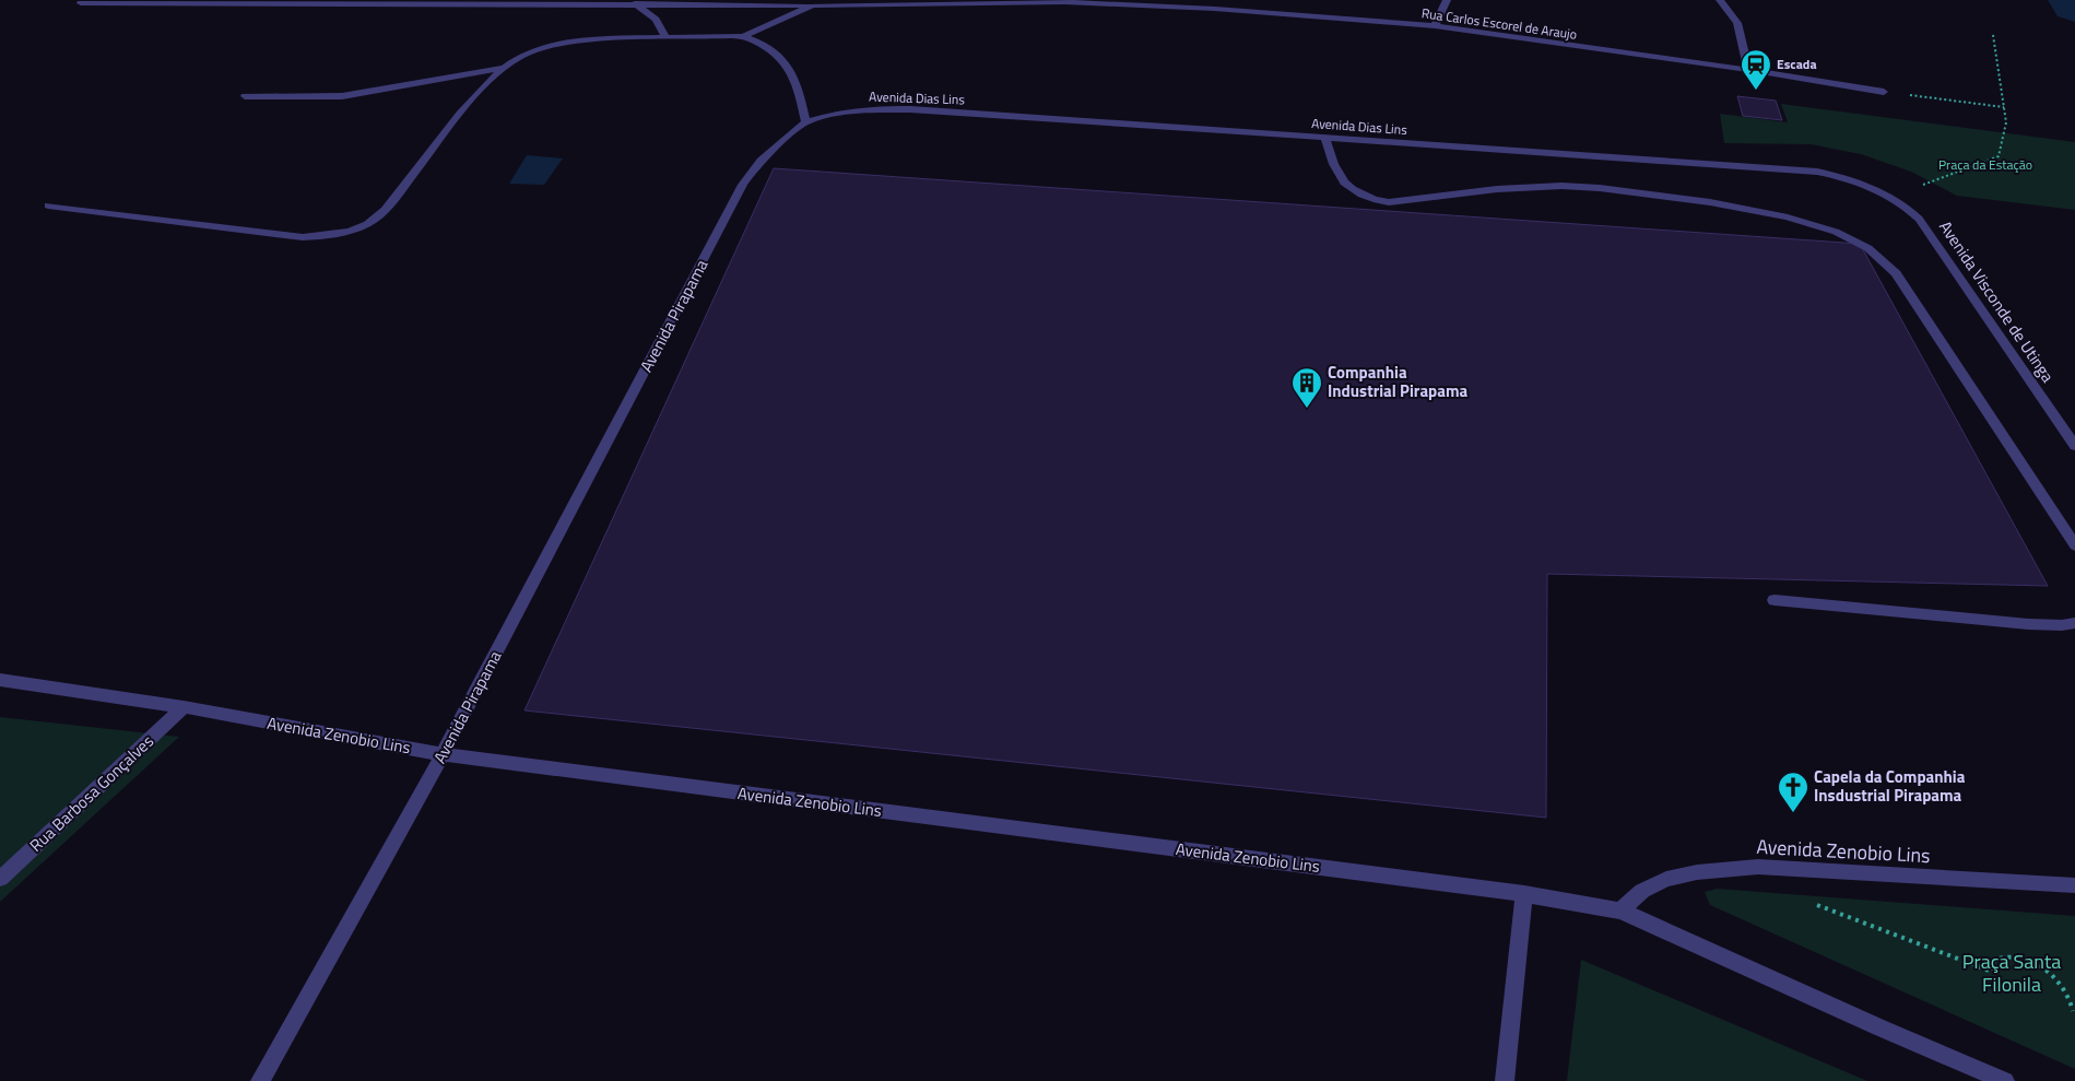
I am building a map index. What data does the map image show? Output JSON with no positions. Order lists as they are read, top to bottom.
{
  "streets": {
    "street": [
      "Rua Carlos Escorel de Araujo",
      "Avenida Dias Lins",
      "Avenida Visconde de Utinga",
      "Avenida Pirapama",
      "Avenida Zenobio Lins",
      "Rua Barbosa Gonçalves"
    ]
  },
  "crossings": [
    ["Avenida Dias Lins", "Avenida Visconde de Utinga"],
    ["Avenida Dias Lins", "Avenida Pirapama"],
    ["Avenida Pirapama", "Avenida Zenobio Lins"],
    ["Avenida Zenobio Lins", "Rua Barbosa Gonçalves"]
  ],
  "parks": ["Praça da Estação", "Praça Santa Filonila"],
  "places": {
    "station": ["Escada"],
    "building": ["Companhia Industrial Pirapama"],
    "church": ["Capela da Companhia Insdustrial Pirapama"]
  }
}
